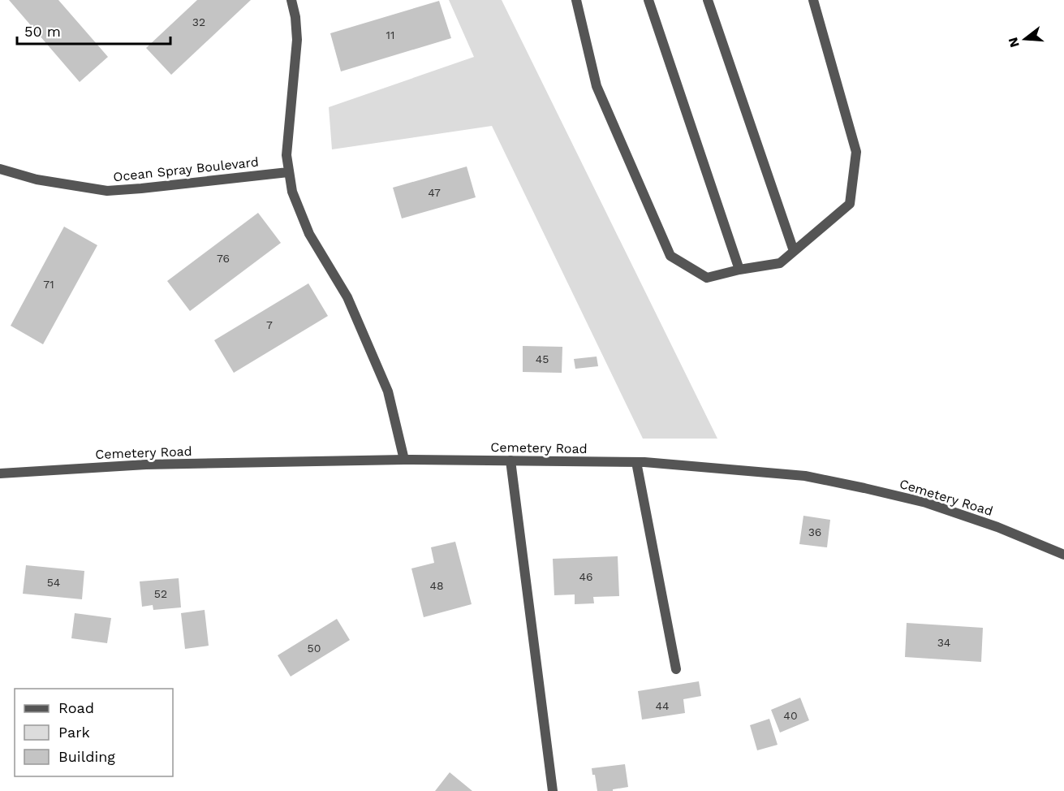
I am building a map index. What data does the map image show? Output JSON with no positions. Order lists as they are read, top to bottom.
{
  "streets": {
    "street": ["Ocean Spray Boulevard", "Cemetery Road"]
  },
  "house_numbers": [
    "32",
    "11",
    "47",
    "76",
    "71",
    "7",
    "45",
    "36",
    "46",
    "54",
    "48",
    "52",
    "34",
    "50",
    "44",
    "40"
  ],
  "legend": ["Road", "Park", "Building"],
  "scale_bar": "50 m",
  "north": "left"
}
